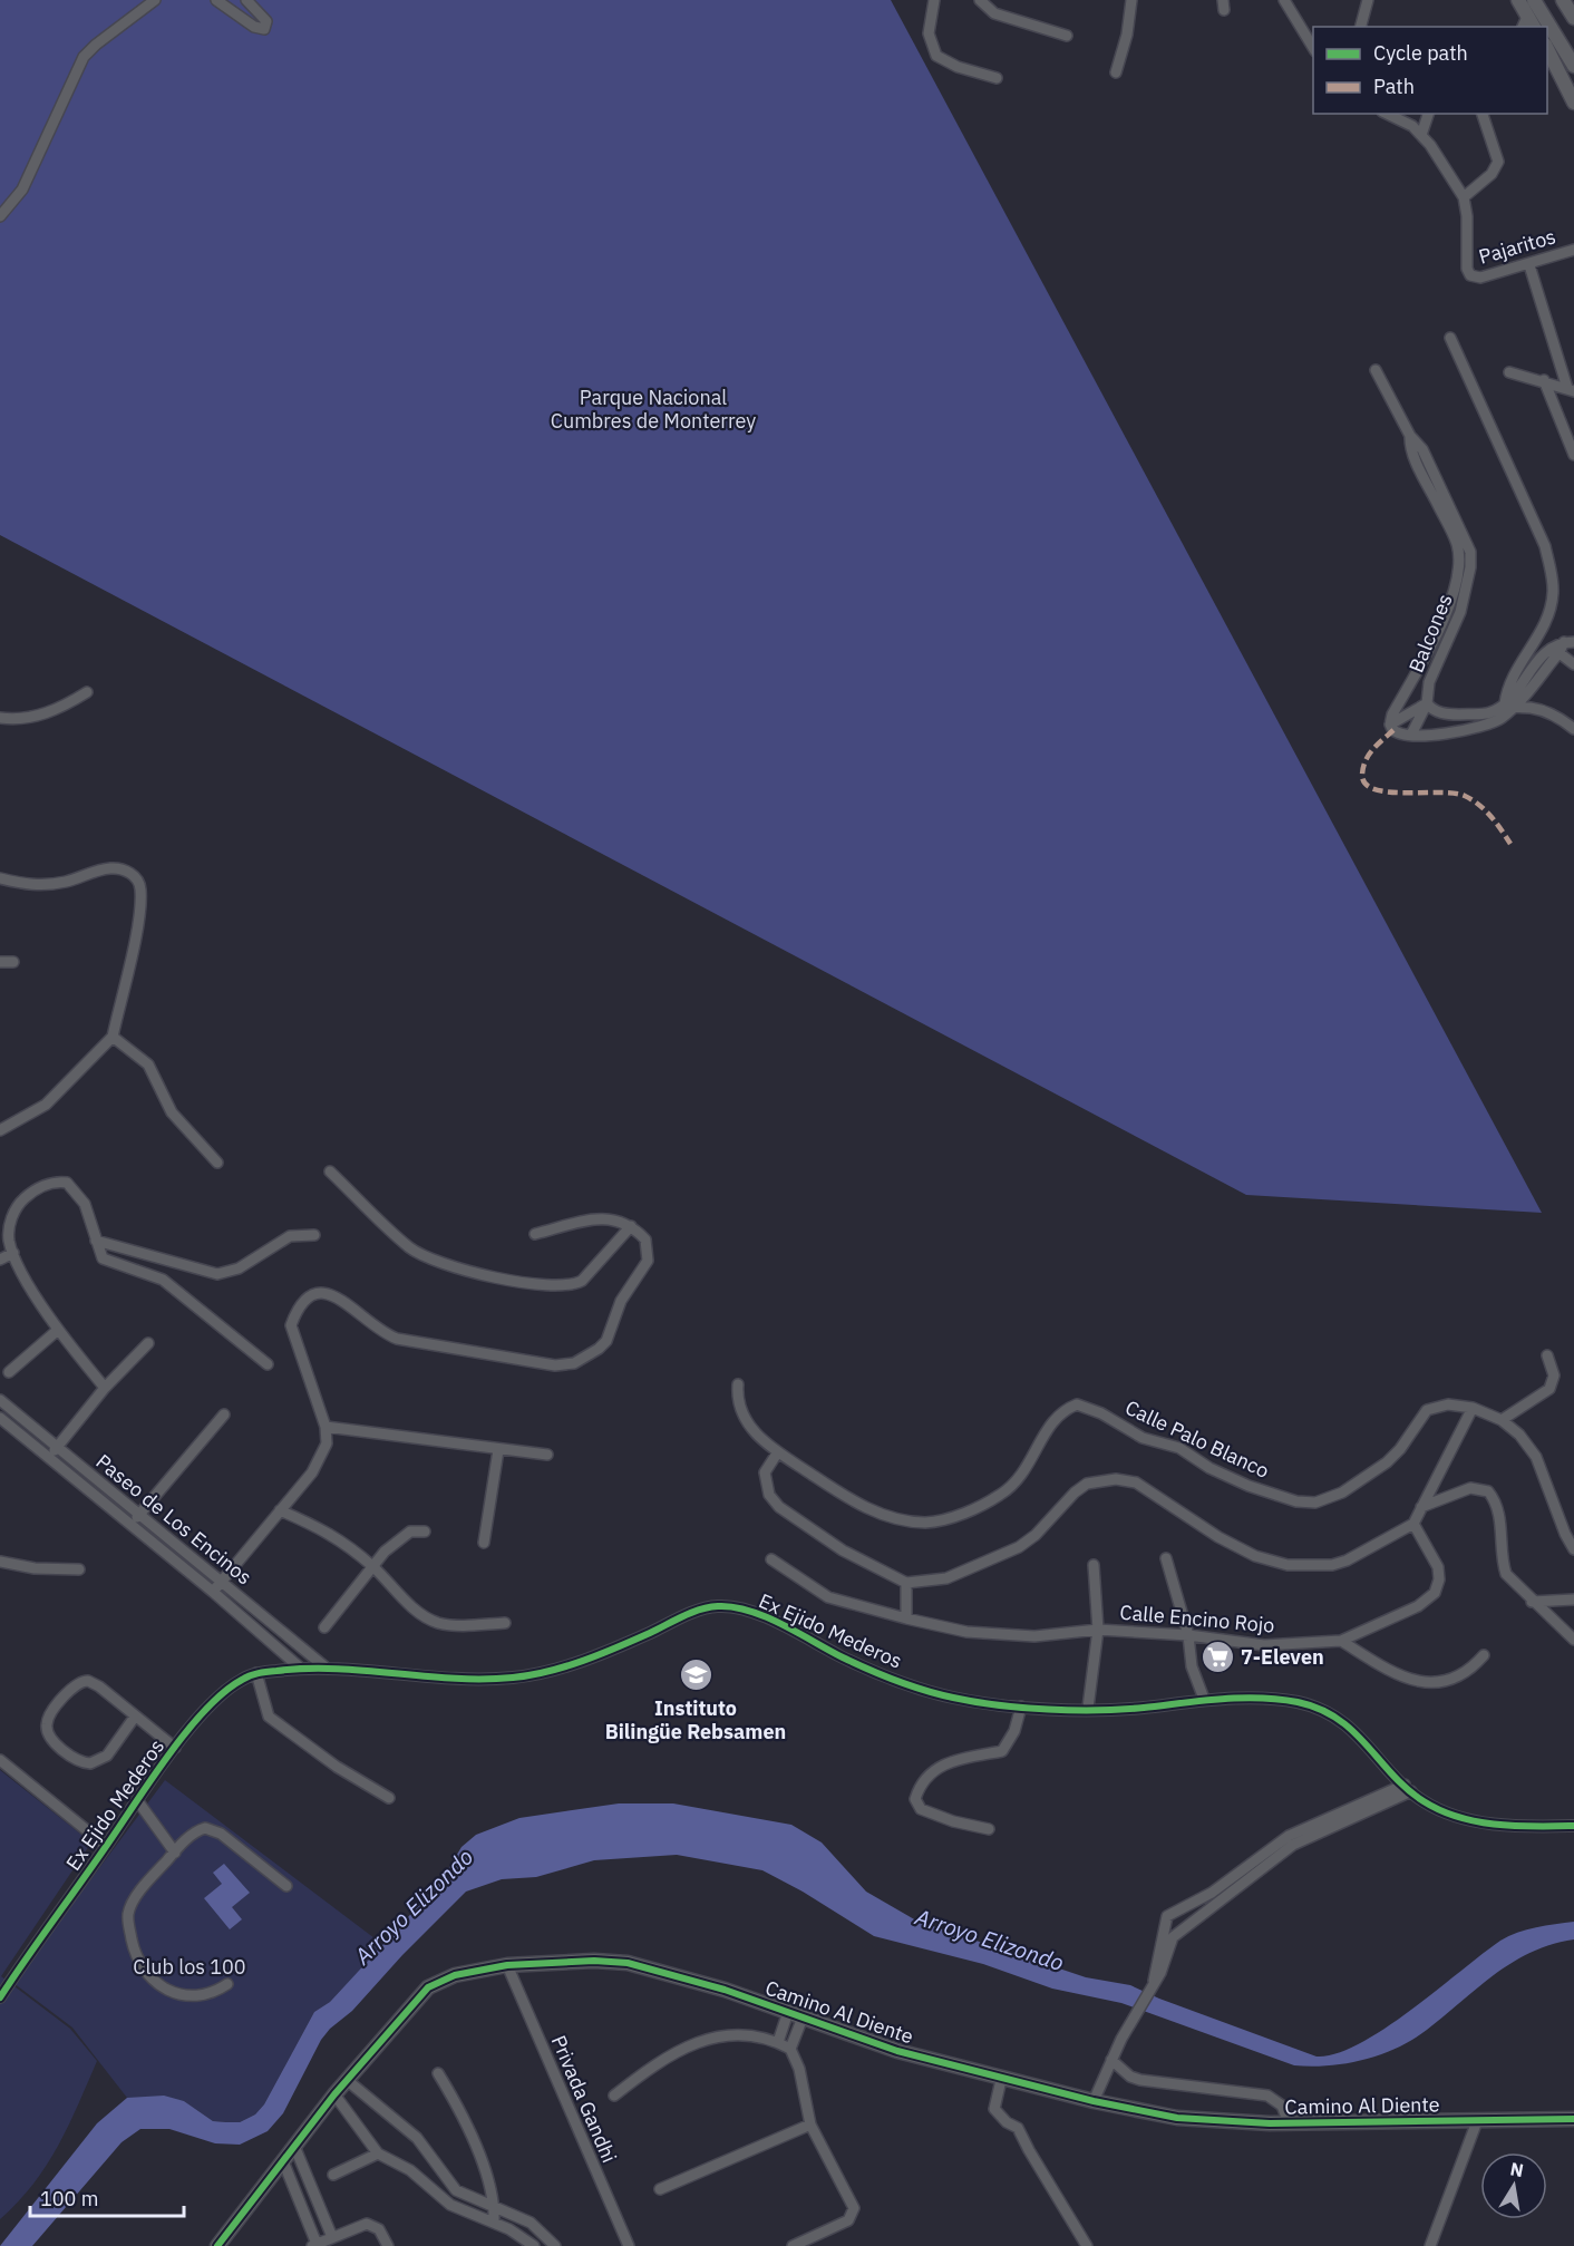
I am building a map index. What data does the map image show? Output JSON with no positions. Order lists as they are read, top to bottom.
{
  "streets": {
    "street": [
      "Pajaritos",
      "Balcones",
      "Calle Palo Blanco",
      "Paseo de Los Encinos",
      "Calle Encino Rojo",
      "Ex Ejido Mederos",
      "Camino Al Diente",
      "Privada Gandhi"
    ]
  },
  "crossings": [
    ["Paseo de Los Encinos", "Ex Ejido Mederos"],
    ["Camino Al Diente", "Privada Gandhi"]
  ],
  "water": ["Arroyo Elizondo"],
  "parks": ["Parque Nacional Cumbres de Monterrey", "Club los 100"],
  "places": {
    "supermarket": ["7-Eleven"],
    "school or university": ["Instituto Bilingüe Rebsamen"]
  },
  "legend": ["Cycle path", "Path"],
  "scale_bar": "100 m",
  "north": "top"
}
